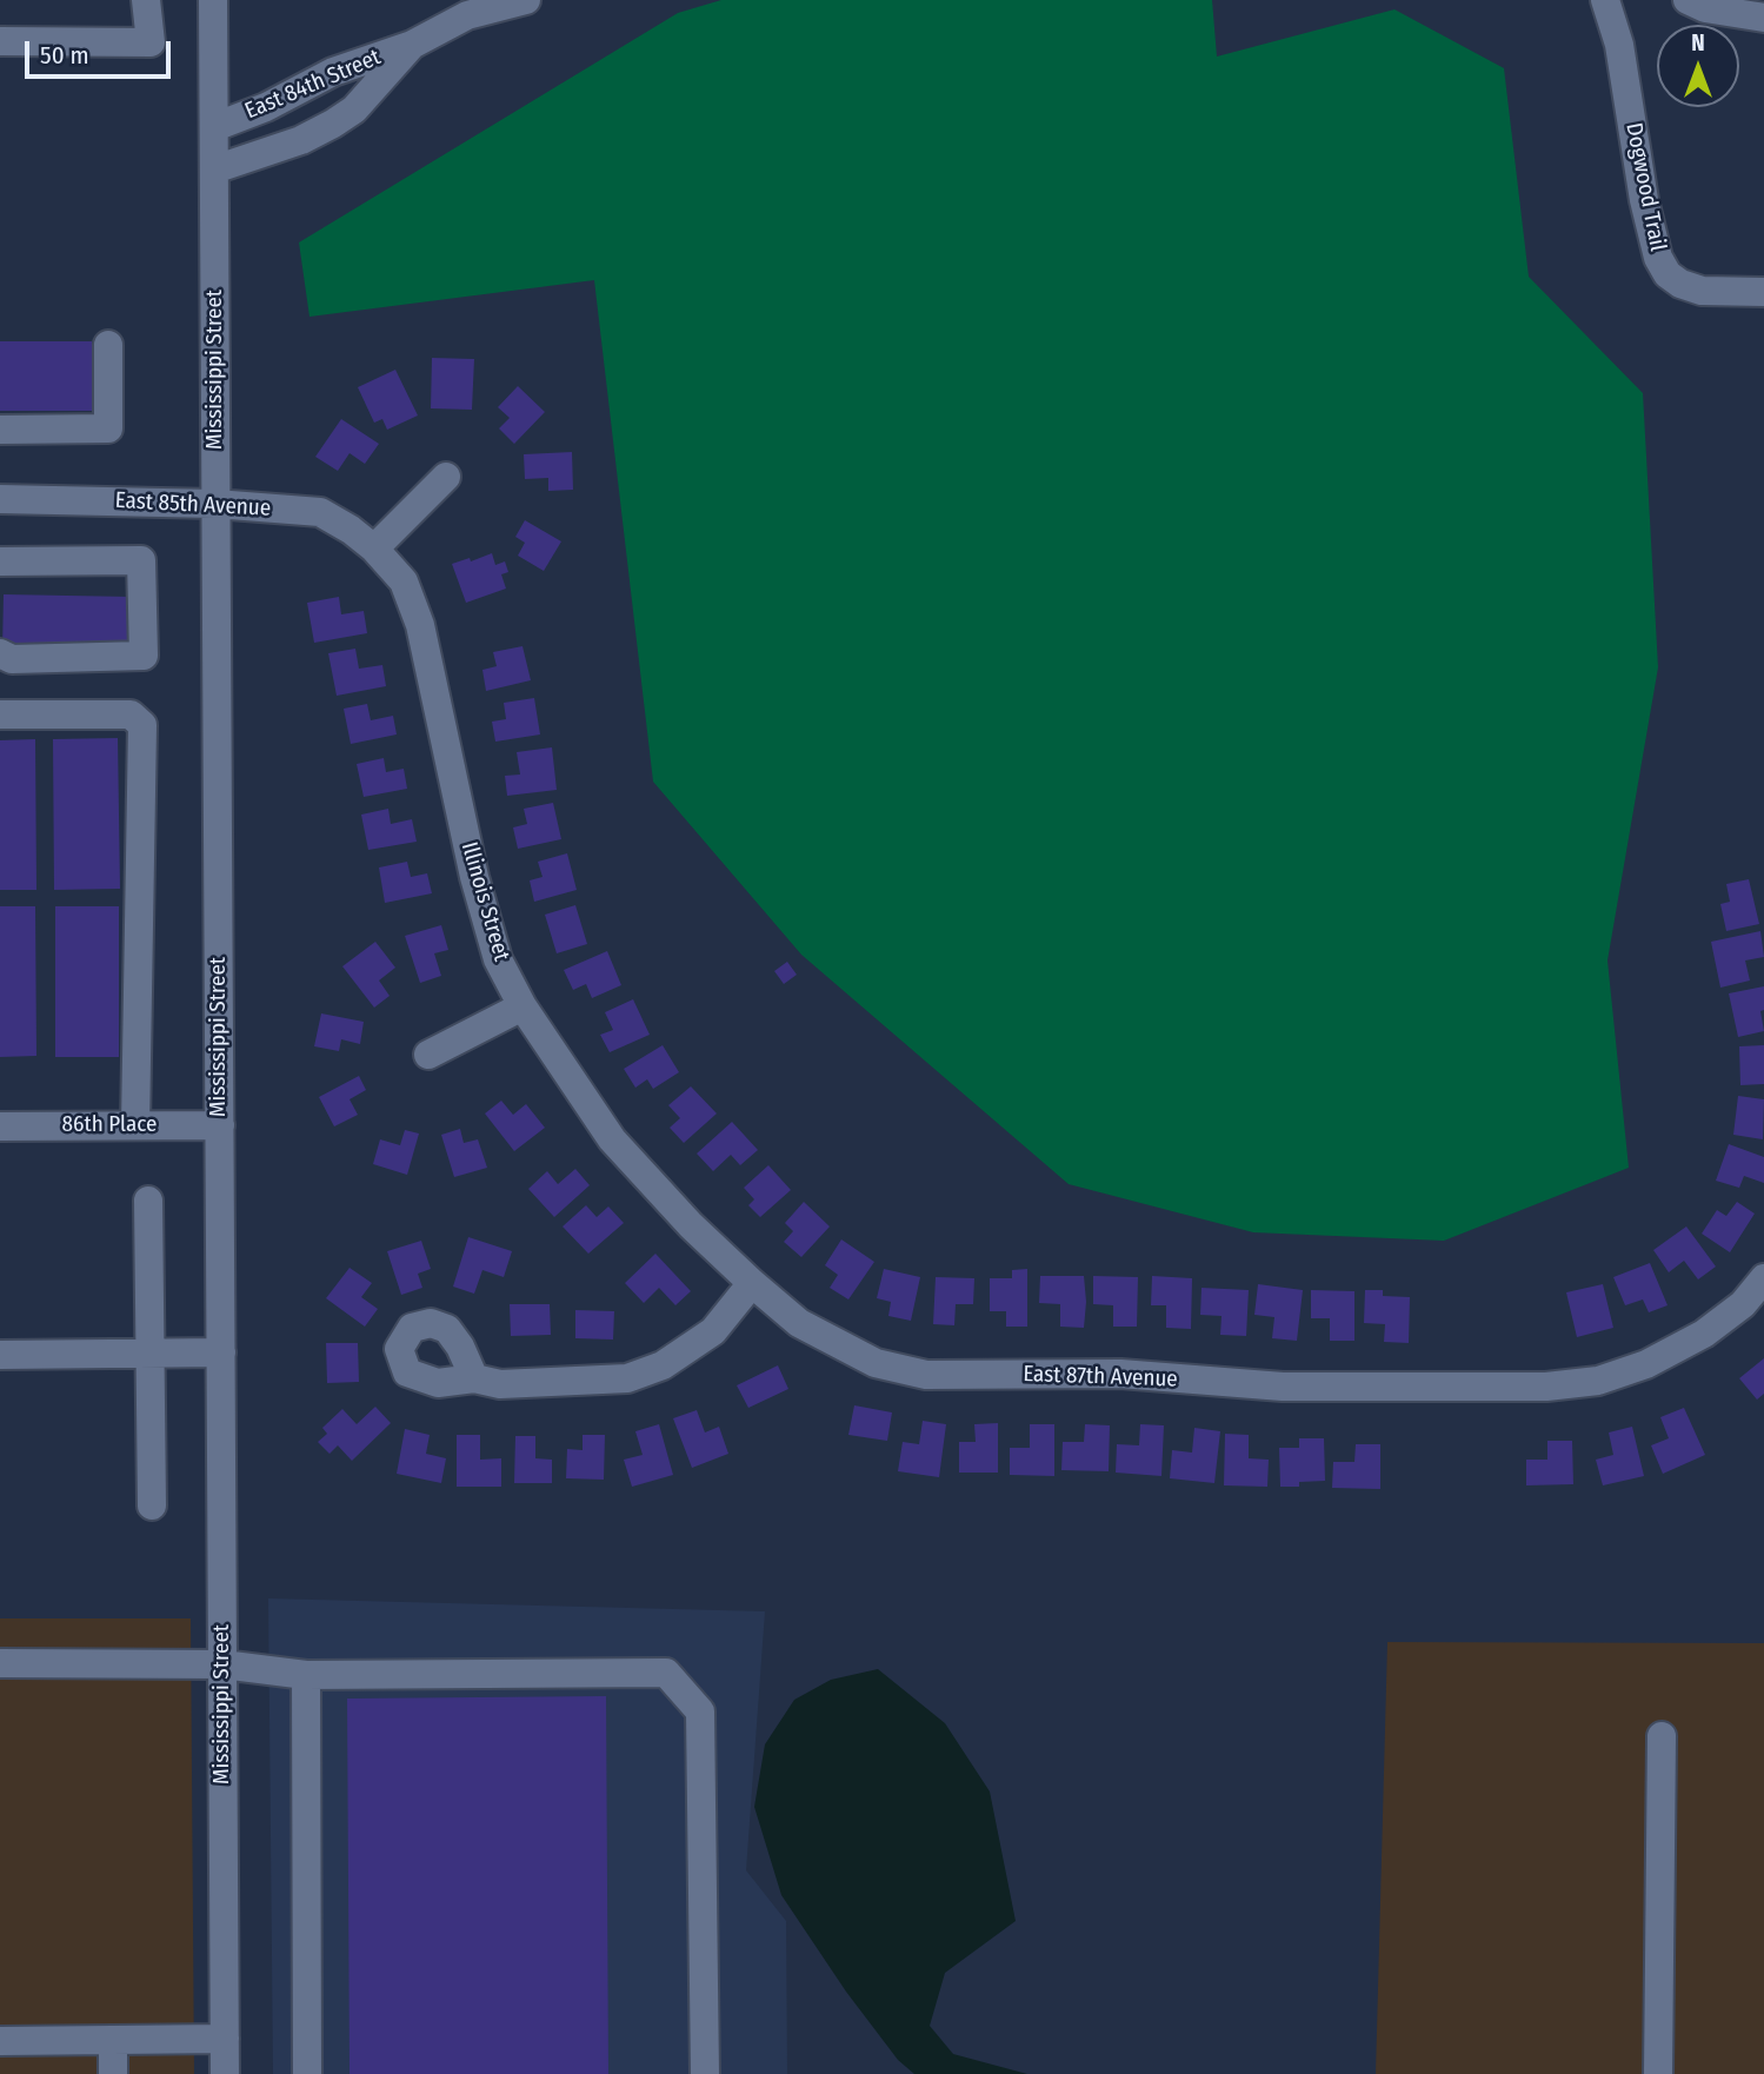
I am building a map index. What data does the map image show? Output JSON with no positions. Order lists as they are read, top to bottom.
{
  "streets": {
    "street": [
      "East 84th Street",
      "Dogwood Trail",
      "Mississippi Street",
      "East 85th Avenue",
      "Illinois Street",
      "86th Place",
      "East 87th Avenue"
    ]
  },
  "crossings": [
    ["East 84th Street", "Mississippi Street"],
    ["Mississippi Street", "East 85th Avenue"],
    ["Mississippi Street", "86th Place"],
    ["East 85th Avenue", "Illinois Street"],
    ["Illinois Street", "East 87th Avenue"]
  ],
  "scale_bar": "50 m",
  "north": "top"
}
